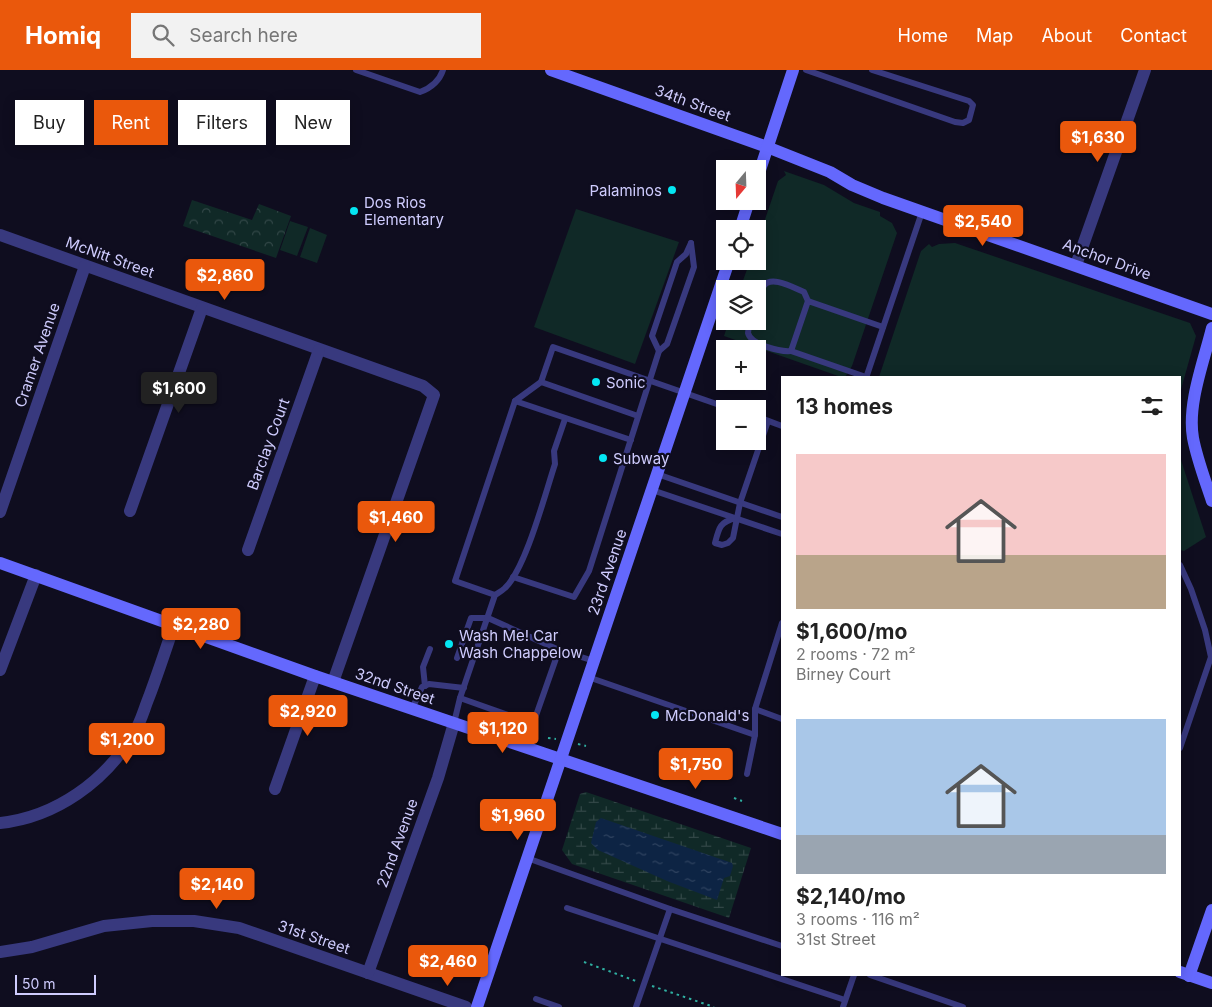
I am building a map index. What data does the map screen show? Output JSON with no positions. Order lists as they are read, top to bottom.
{
  "streets": {
    "street": [
      "34th Street",
      "McNitt Street",
      "Anchor Drive",
      "Cramer Avenue",
      "Barclay Court",
      "23rd Avenue",
      "32nd Street",
      "22nd Avenue",
      "31st Street"
    ]
  },
  "crossings": [
    ["34th Street", "Anchor Drive"],
    ["McNitt Street", "Cramer Avenue"],
    ["McNitt Street", "Barclay Court"],
    ["McNitt Street", "32nd Street"],
    ["23rd Avenue", "32nd Street"],
    ["32nd Street", "22nd Avenue"],
    ["22nd Avenue", "31st Street"]
  ],
  "places": [
    "Palaminos",
    "Dos Rios Elementary",
    "Sonic",
    "Subway",
    "Wash Me! Car Wash Chappelow",
    "McDonald's"
  ],
  "scale_bar": "50 m",
  "north": "bottom",
  "page": {
    "header": "Homiq",
    "search": "Search here",
    "nav": [
      "Home",
      "Map",
      "About",
      "Contact"
    ],
    "chip": [
      "Buy",
      "Rent",
      "Filters",
      "New"
    ],
    "price": [
      "$1,630",
      "$2,540",
      "$2,860",
      "$1,600",
      "$1,460",
      "$2,280",
      "$2,920",
      "$1,120",
      "$1,200",
      "$1,750",
      "$1,960",
      "$2,140",
      "$2,460"
    ],
    "map_buttons": ["+", "−"],
    "heading": "13 homes",
    "list": [
      {
        "name": "$1,600/mo",
        "note": "2 rooms · 72 m² · Birney Court"
      },
      {
        "name": "$2,140/mo",
        "note": "3 rooms · 116 m² · 31st Street"
      }
    ],
    "scale": "50 m"
  }
}
